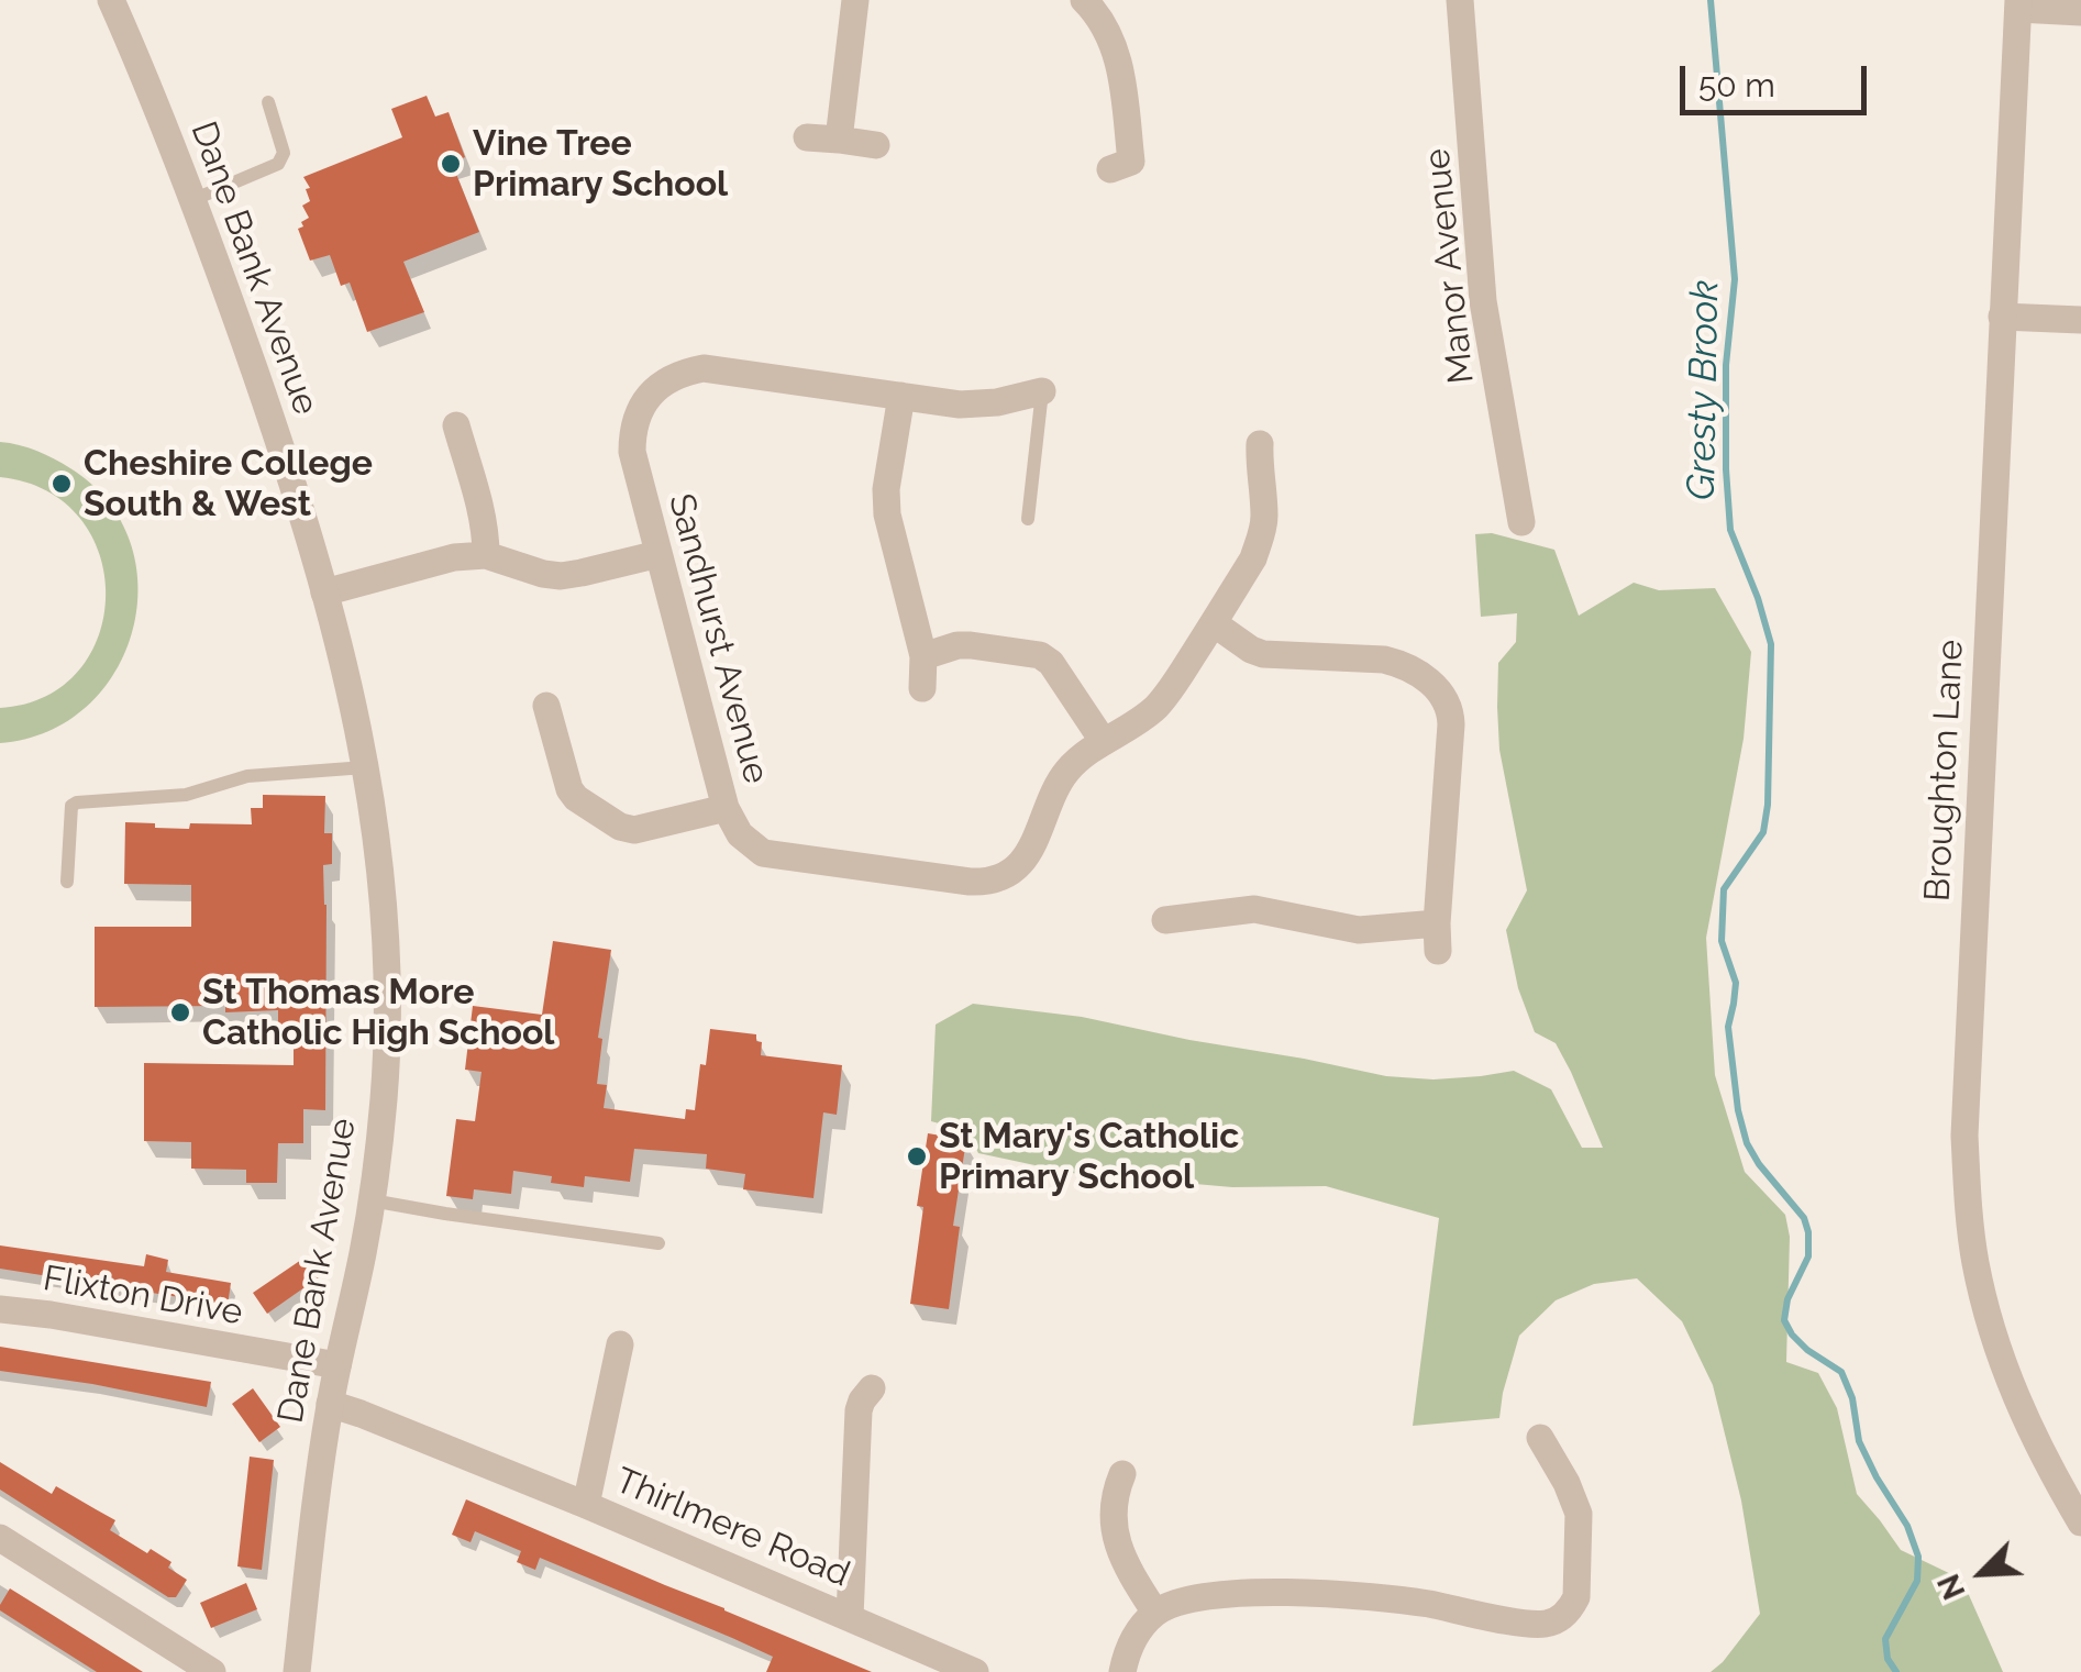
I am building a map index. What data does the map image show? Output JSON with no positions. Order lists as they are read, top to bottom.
{
  "streets": {
    "street": [
      "Manor Avenue",
      "Dane Bank Avenue",
      "Sandhurst Avenue",
      "Broughton Lane",
      "Flixton Drive",
      "Thirlmere Road"
    ]
  },
  "crossings": [
    ["Dane Bank Avenue", "Flixton Drive"],
    ["Dane Bank Avenue", "Thirlmere Road"]
  ],
  "water": ["Gresty Brook"],
  "places": [
    "Vine Tree Primary School",
    "Cheshire College South & West",
    "St Thomas More Catholic High School",
    "St Mary's Catholic Primary School"
  ],
  "scale_bar": "50 m",
  "north": "bottom left"
}
